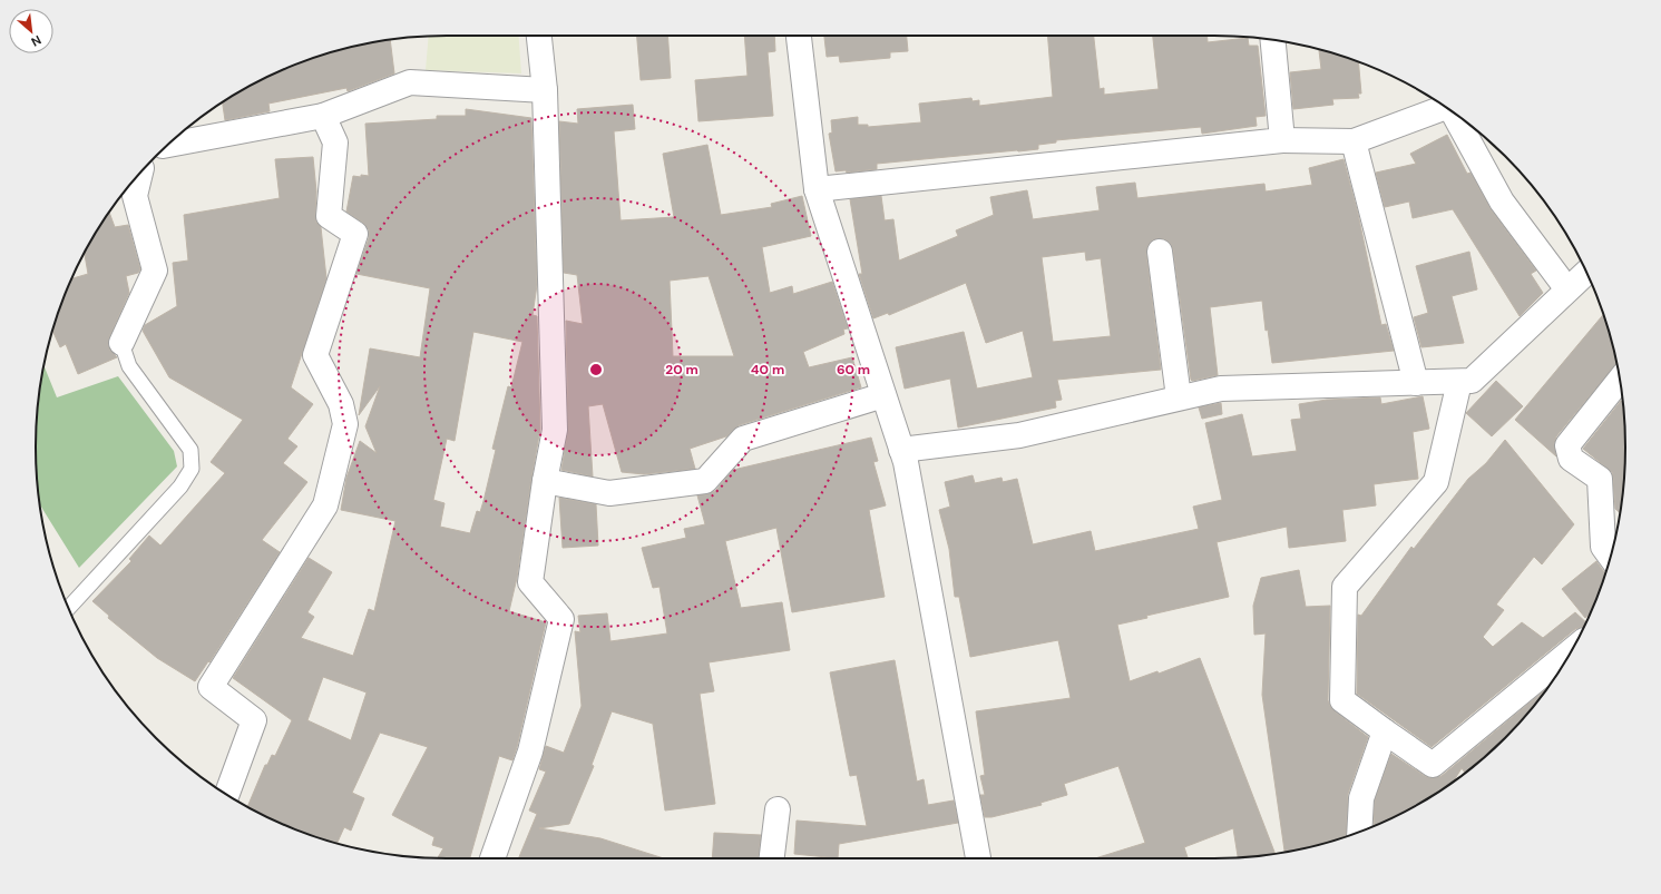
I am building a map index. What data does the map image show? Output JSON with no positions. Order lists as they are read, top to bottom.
{
  "north": "bottom right",
  "rings": ["20 m", "40 m", "60 m"]
}
